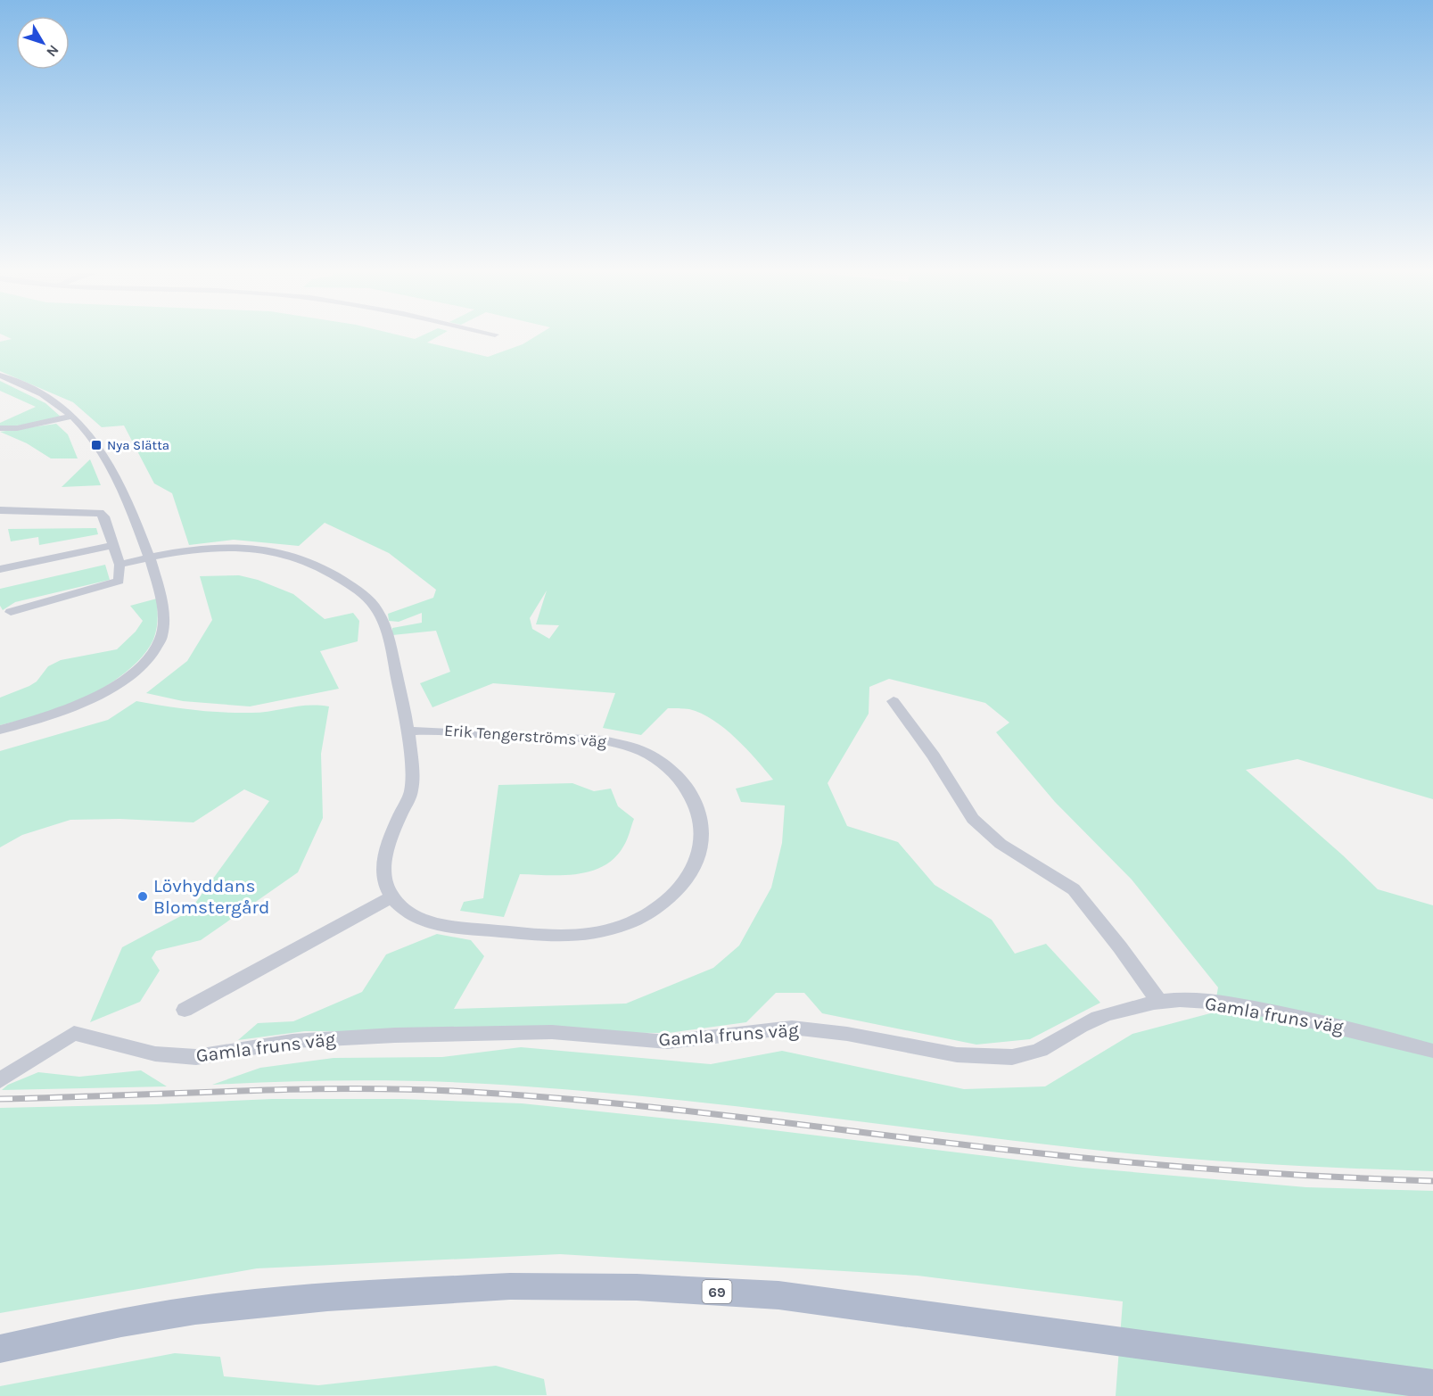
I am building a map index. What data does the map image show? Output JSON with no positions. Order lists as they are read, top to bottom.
{
  "streets": {
    "main road": ["69"],
    "street": ["Erik Tengerströms väg", "Gamla fruns väg"]
  },
  "places": {
    "transit": ["Nya Slätta"],
    "other": ["Lövhyddans Blomstergård"]
  },
  "north": "bottom right"
}
